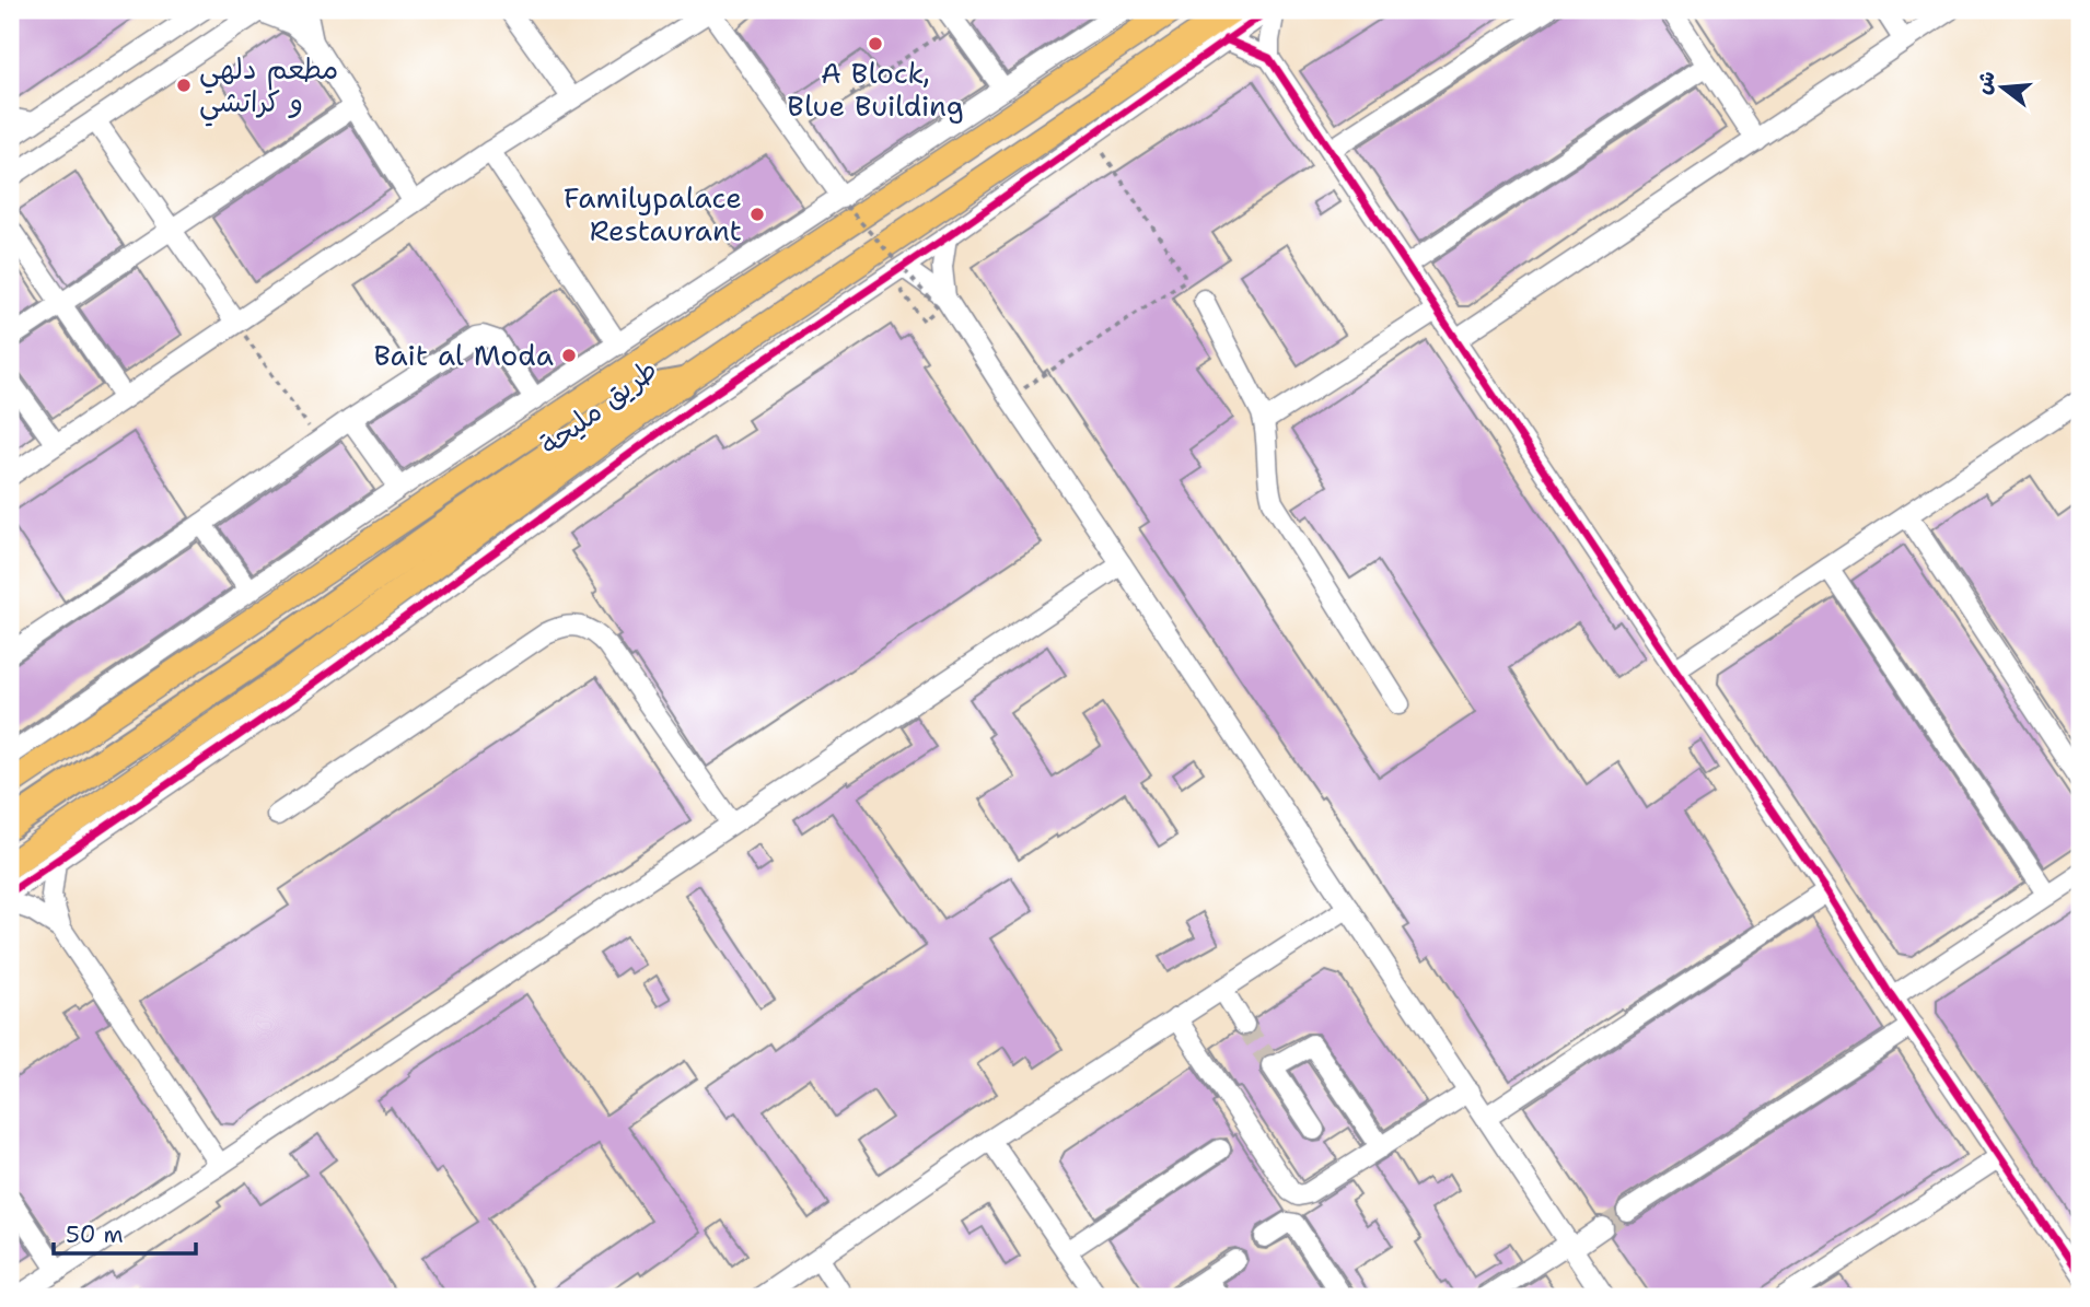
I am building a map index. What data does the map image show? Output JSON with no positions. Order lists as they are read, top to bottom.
{
  "streets": {
    "main road": ["طريق مليحة"]
  },
  "places": [
    "A Block, Blue Building",
    "مطعم دلهي و كراتشي",
    "Familypalace Restaurant",
    "Bait al Moda"
  ],
  "scale_bar": "50 m",
  "north": "left"
}
